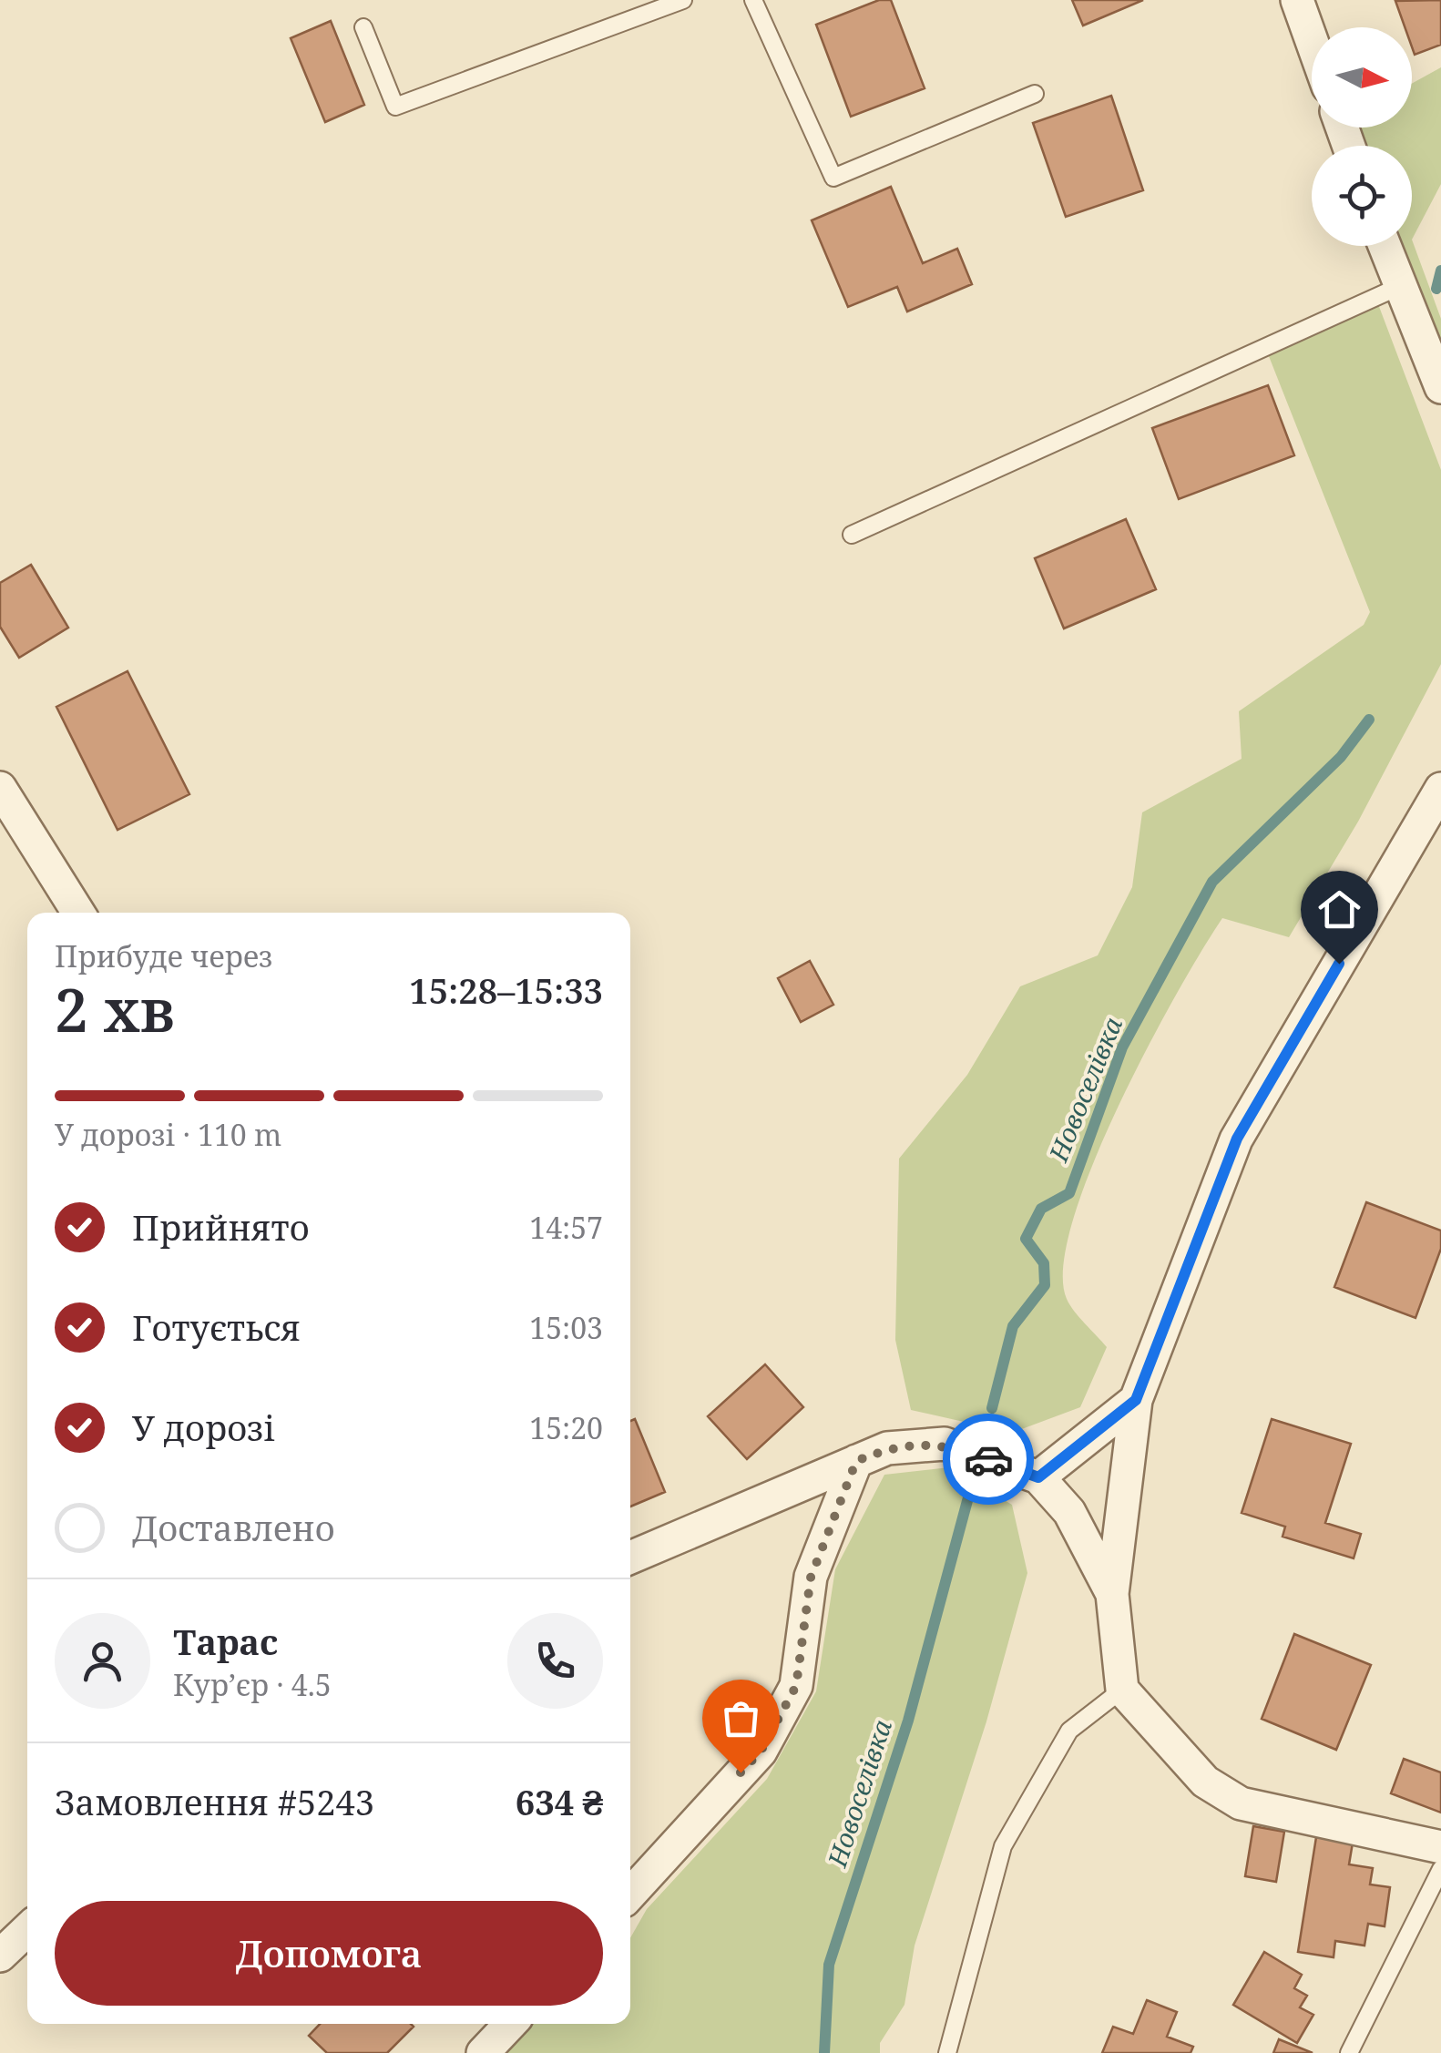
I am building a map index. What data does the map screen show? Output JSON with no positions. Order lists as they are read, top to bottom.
{
  "water": ["Новоселівка"],
  "north": "right",
  "page": {
    "heading": ["2 хв", "Прибуде через", "15:28–15:33"],
    "panel": [
      "Тарас",
      "Кур’єр · 4.5",
      "Замовлення #5243",
      "634 ₴"
    ],
    "bar": "У дорозі · 110 m",
    "list": [
      ["Прийнято", "14:57"],
      ["Готується", "15:03"],
      ["У дорозі", "15:20"],
      "Доставлено"
    ],
    "buttons": "Допомога"
  }
}
